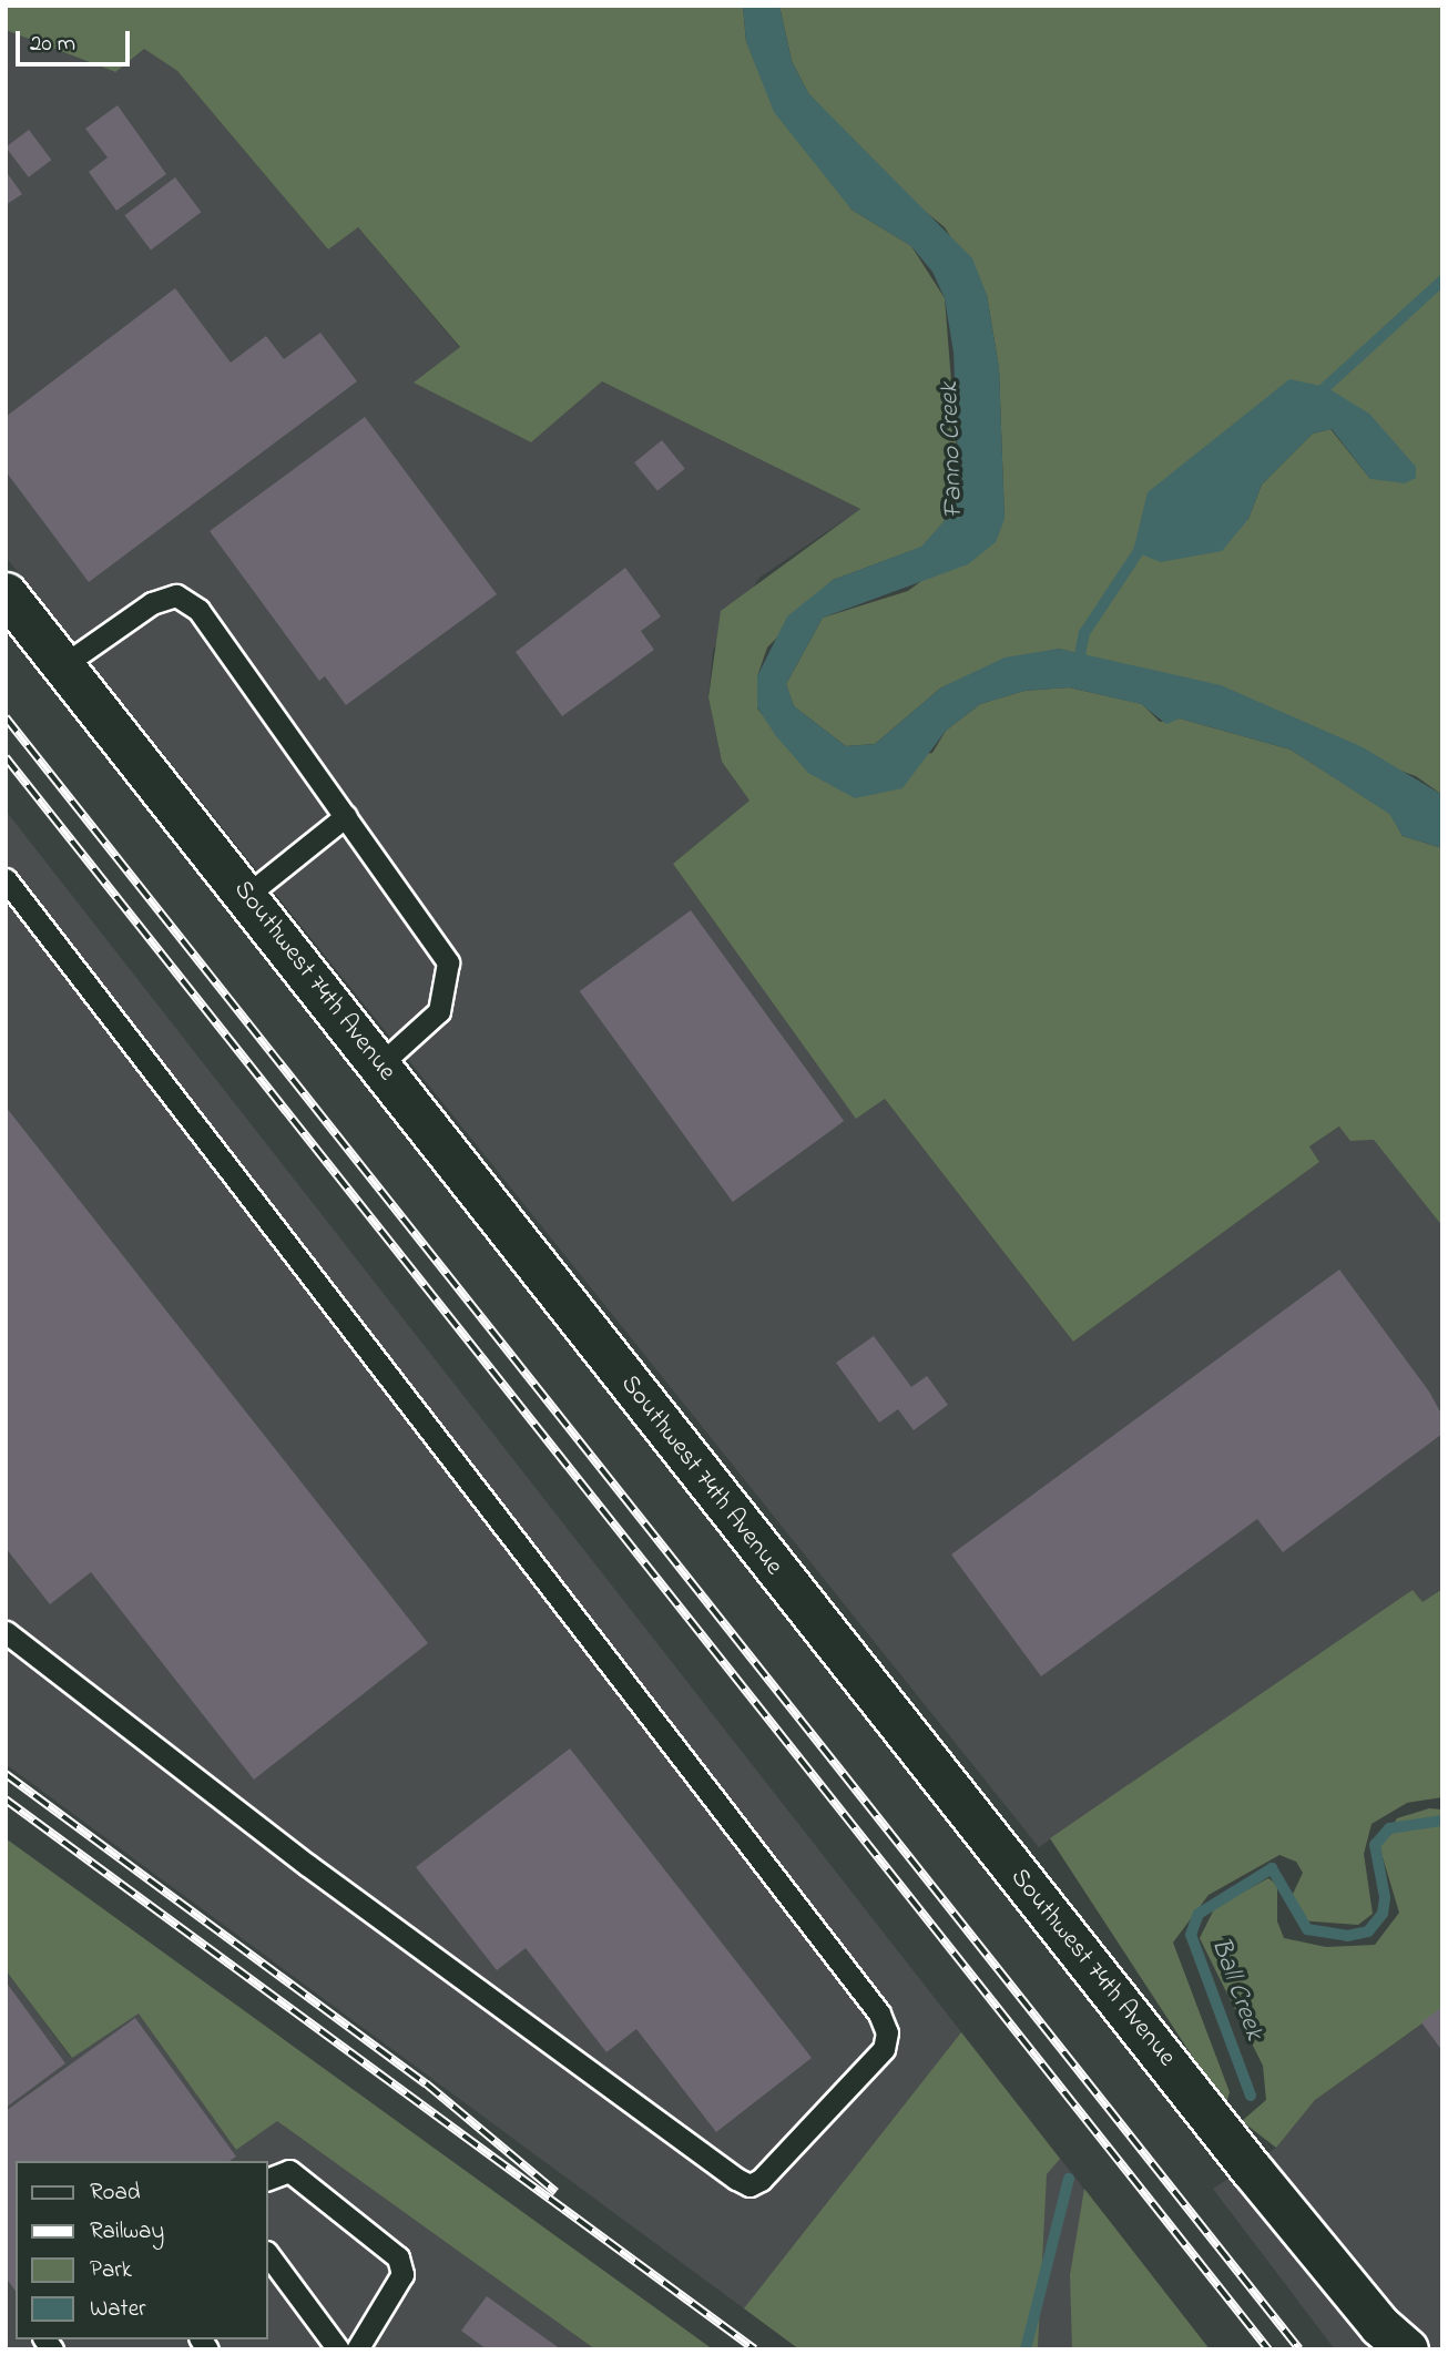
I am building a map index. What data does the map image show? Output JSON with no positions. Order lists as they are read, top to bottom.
{
  "streets": {
    "street": ["Southwest 74th Avenue"]
  },
  "water": ["Fanno Creek", "Ball Creek"],
  "legend": [
    "Road",
    "Railway",
    "Park",
    "Water"
  ],
  "scale_bar": "20 m"
}
